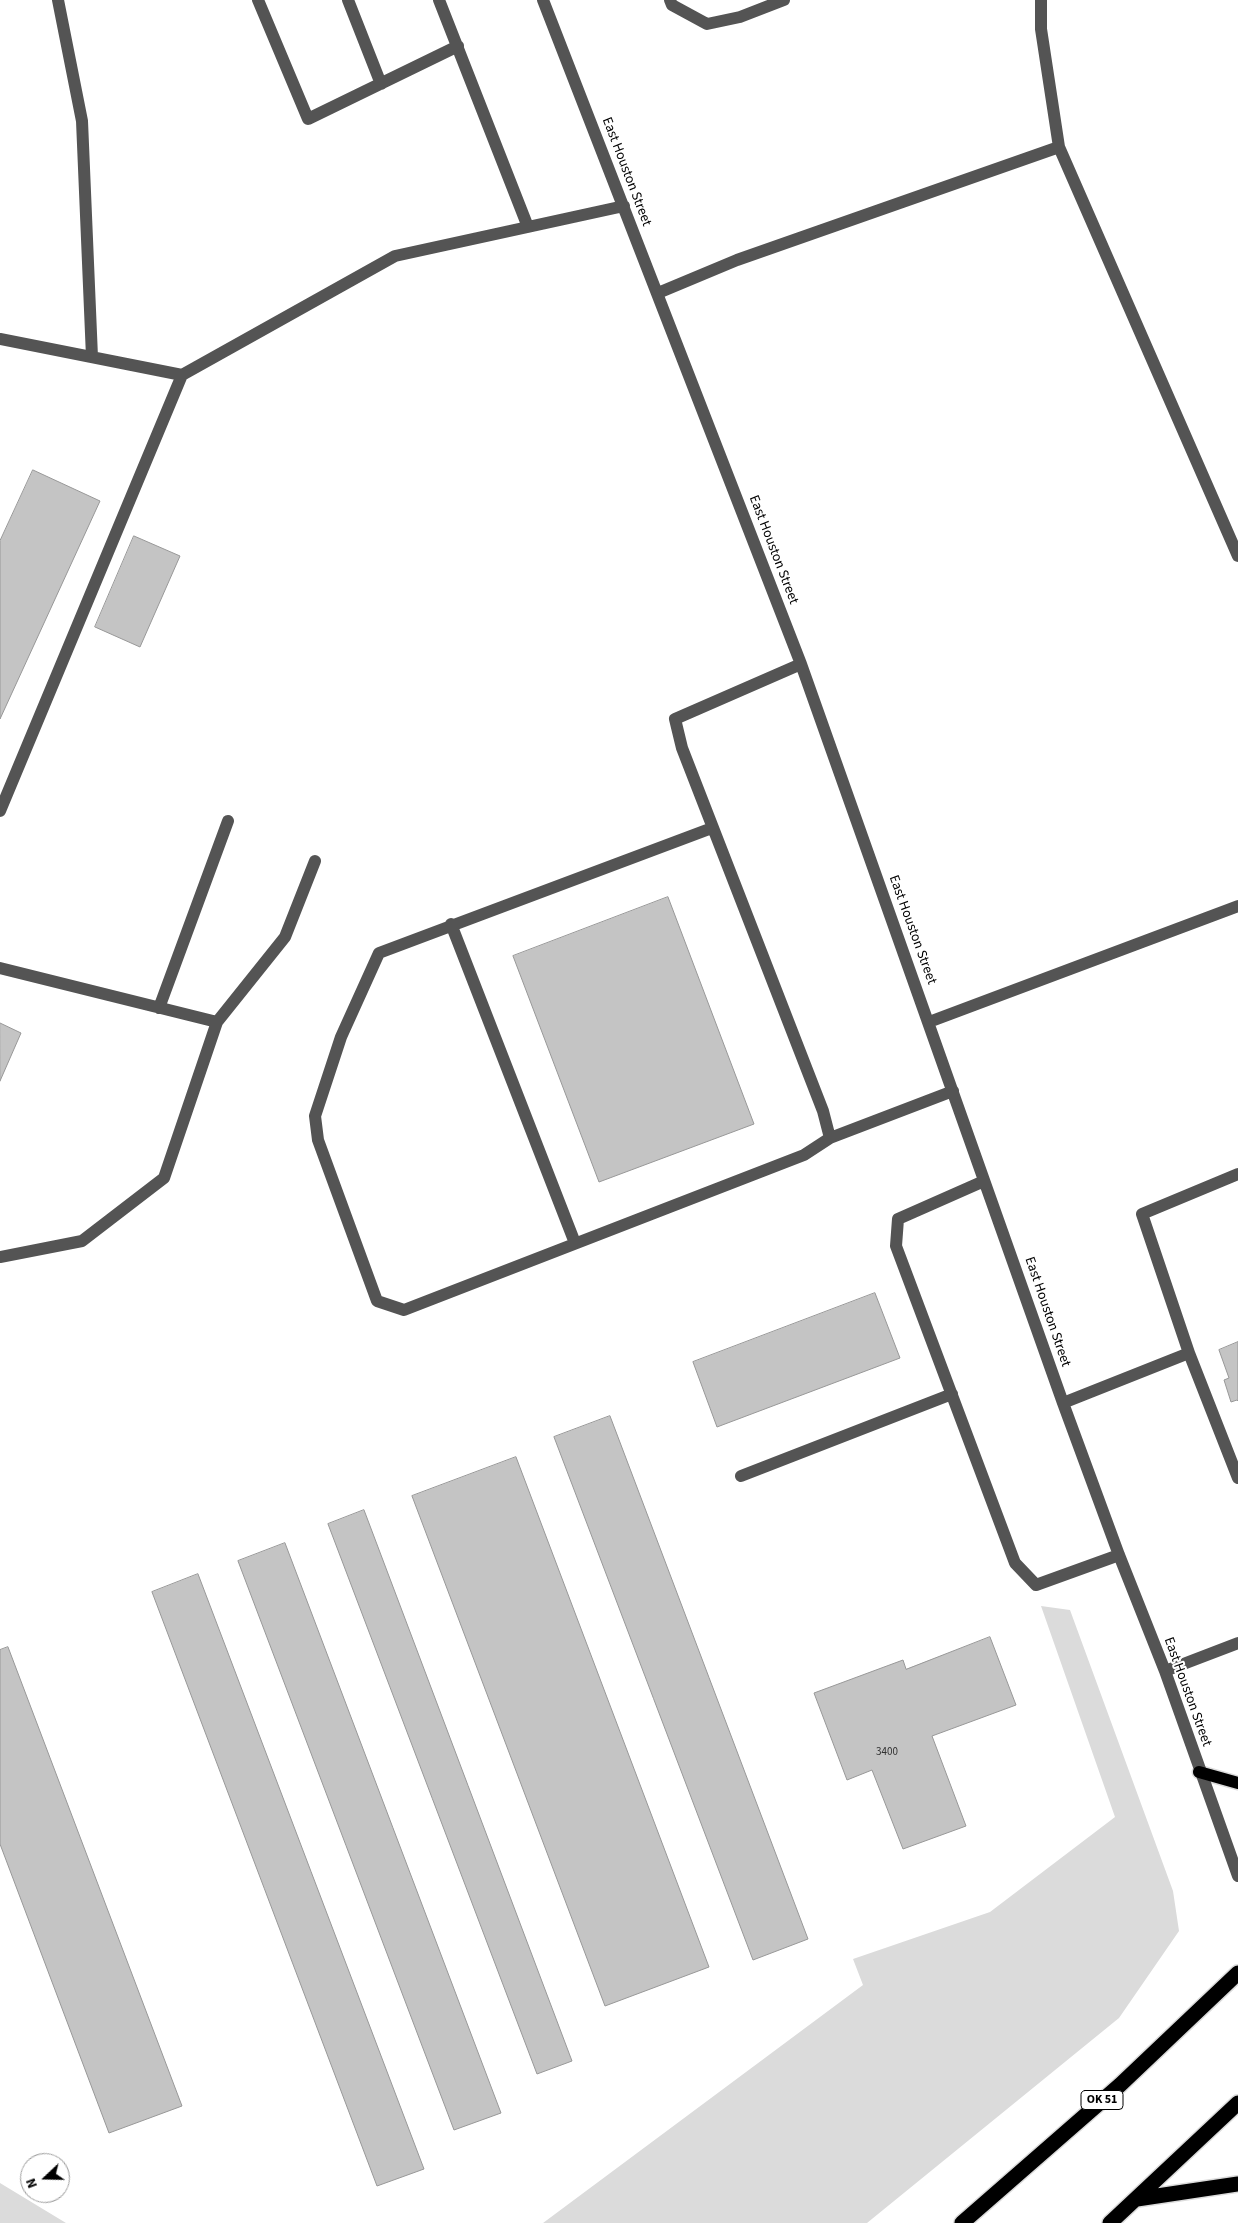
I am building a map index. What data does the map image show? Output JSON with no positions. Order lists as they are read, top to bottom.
{
  "streets": {
    "highway": ["OK 51"],
    "street": ["East Houston Street"]
  },
  "house_numbers": ["3400"],
  "north": "left"
}
